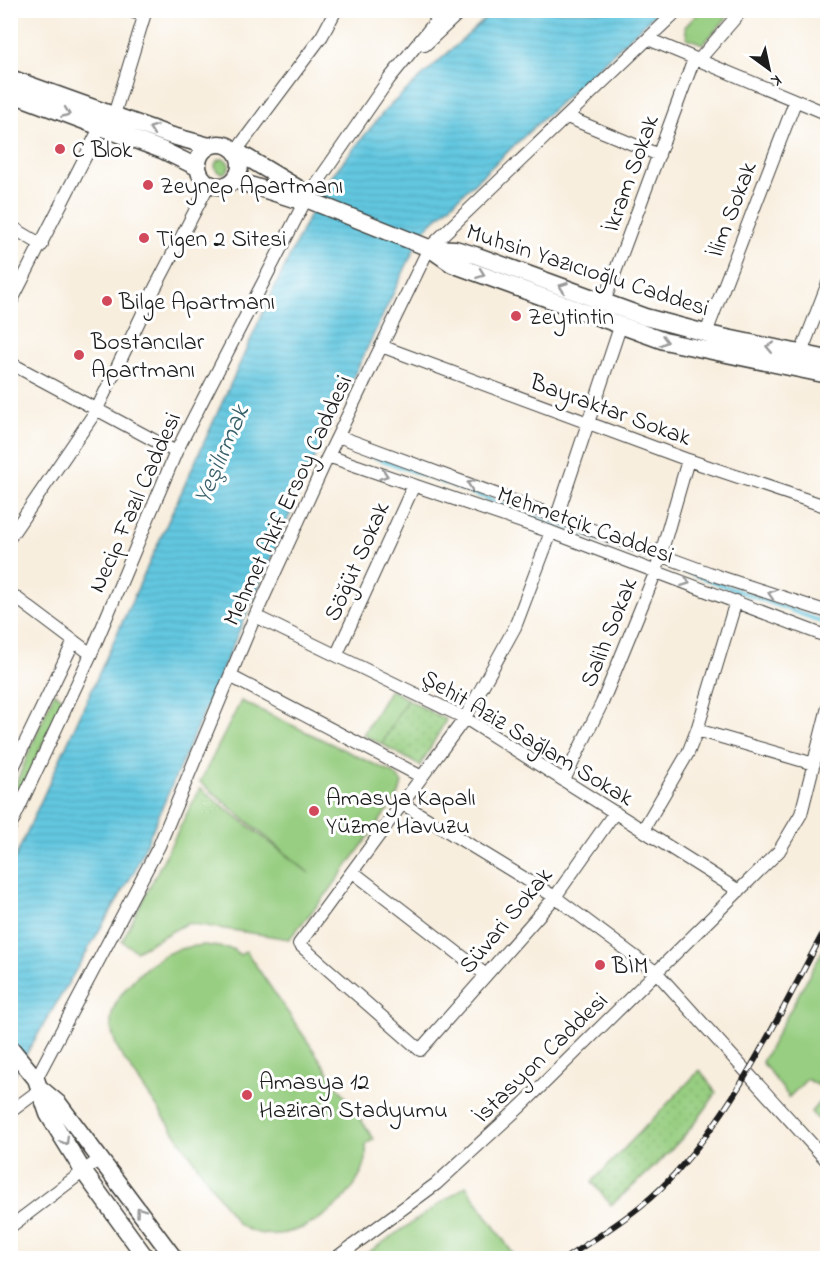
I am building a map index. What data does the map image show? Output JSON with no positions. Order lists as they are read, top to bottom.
{
  "streets": {
    "main road": ["Muhsin Yazıcıoğlu Caddesi"],
    "street": [
      "İkram Sokak",
      "İlim Sokak",
      "Bayraktar Sokak",
      "Mehmet Akif Ersoy Caddesi",
      "Necip Fazıl Caddesi",
      "Mehmetçik Caddesi",
      "Söğüt Sokak",
      "Salih Sokak",
      "Şehit Aziz Sağlam Sokak",
      "Süvari Sokak",
      "İstasyon Caddesi"
    ]
  },
  "crossings": [
    ["İkram Sokak", "Muhsin Yazıcıoğlu Caddesi"],
    ["İlim Sokak", "Muhsin Yazıcıoğlu Caddesi"],
    ["Muhsin Yazıcıoğlu Caddesi", "Mehmet Akif Ersoy Caddesi"],
    ["Bayraktar Sokak", "Mehmet Akif Ersoy Caddesi"],
    ["Bayraktar Sokak", "Salih Sokak"],
    ["Mehmet Akif Ersoy Caddesi", "Mehmetçik Caddesi"],
    ["Mehmet Akif Ersoy Caddesi", "Şehit Aziz Sağlam Sokak"],
    ["Mehmetçik Caddesi", "Söğüt Sokak"],
    ["Mehmetçik Caddesi", "Salih Sokak"],
    ["Söğüt Sokak", "Şehit Aziz Sağlam Sokak"],
    ["Salih Sokak", "Şehit Aziz Sağlam Sokak"],
    ["Şehit Aziz Sağlam Sokak", "Süvari Sokak"],
    ["Şehit Aziz Sağlam Sokak", "İstasyon Caddesi"]
  ],
  "water": ["Yeşilırmak"],
  "places": [
    "C Blok",
    "Zeynep Apartmanı",
    "Tigen 2 Sitesi",
    "Bilge Apartmanı",
    "Zeytintin",
    "Bostancılar Apartmanı",
    "Amasya Kapalı Yüzme Havuzu",
    "BİM",
    "Amasya 12 Haziran Stadyumu"
  ],
  "north": "bottom right"
}
